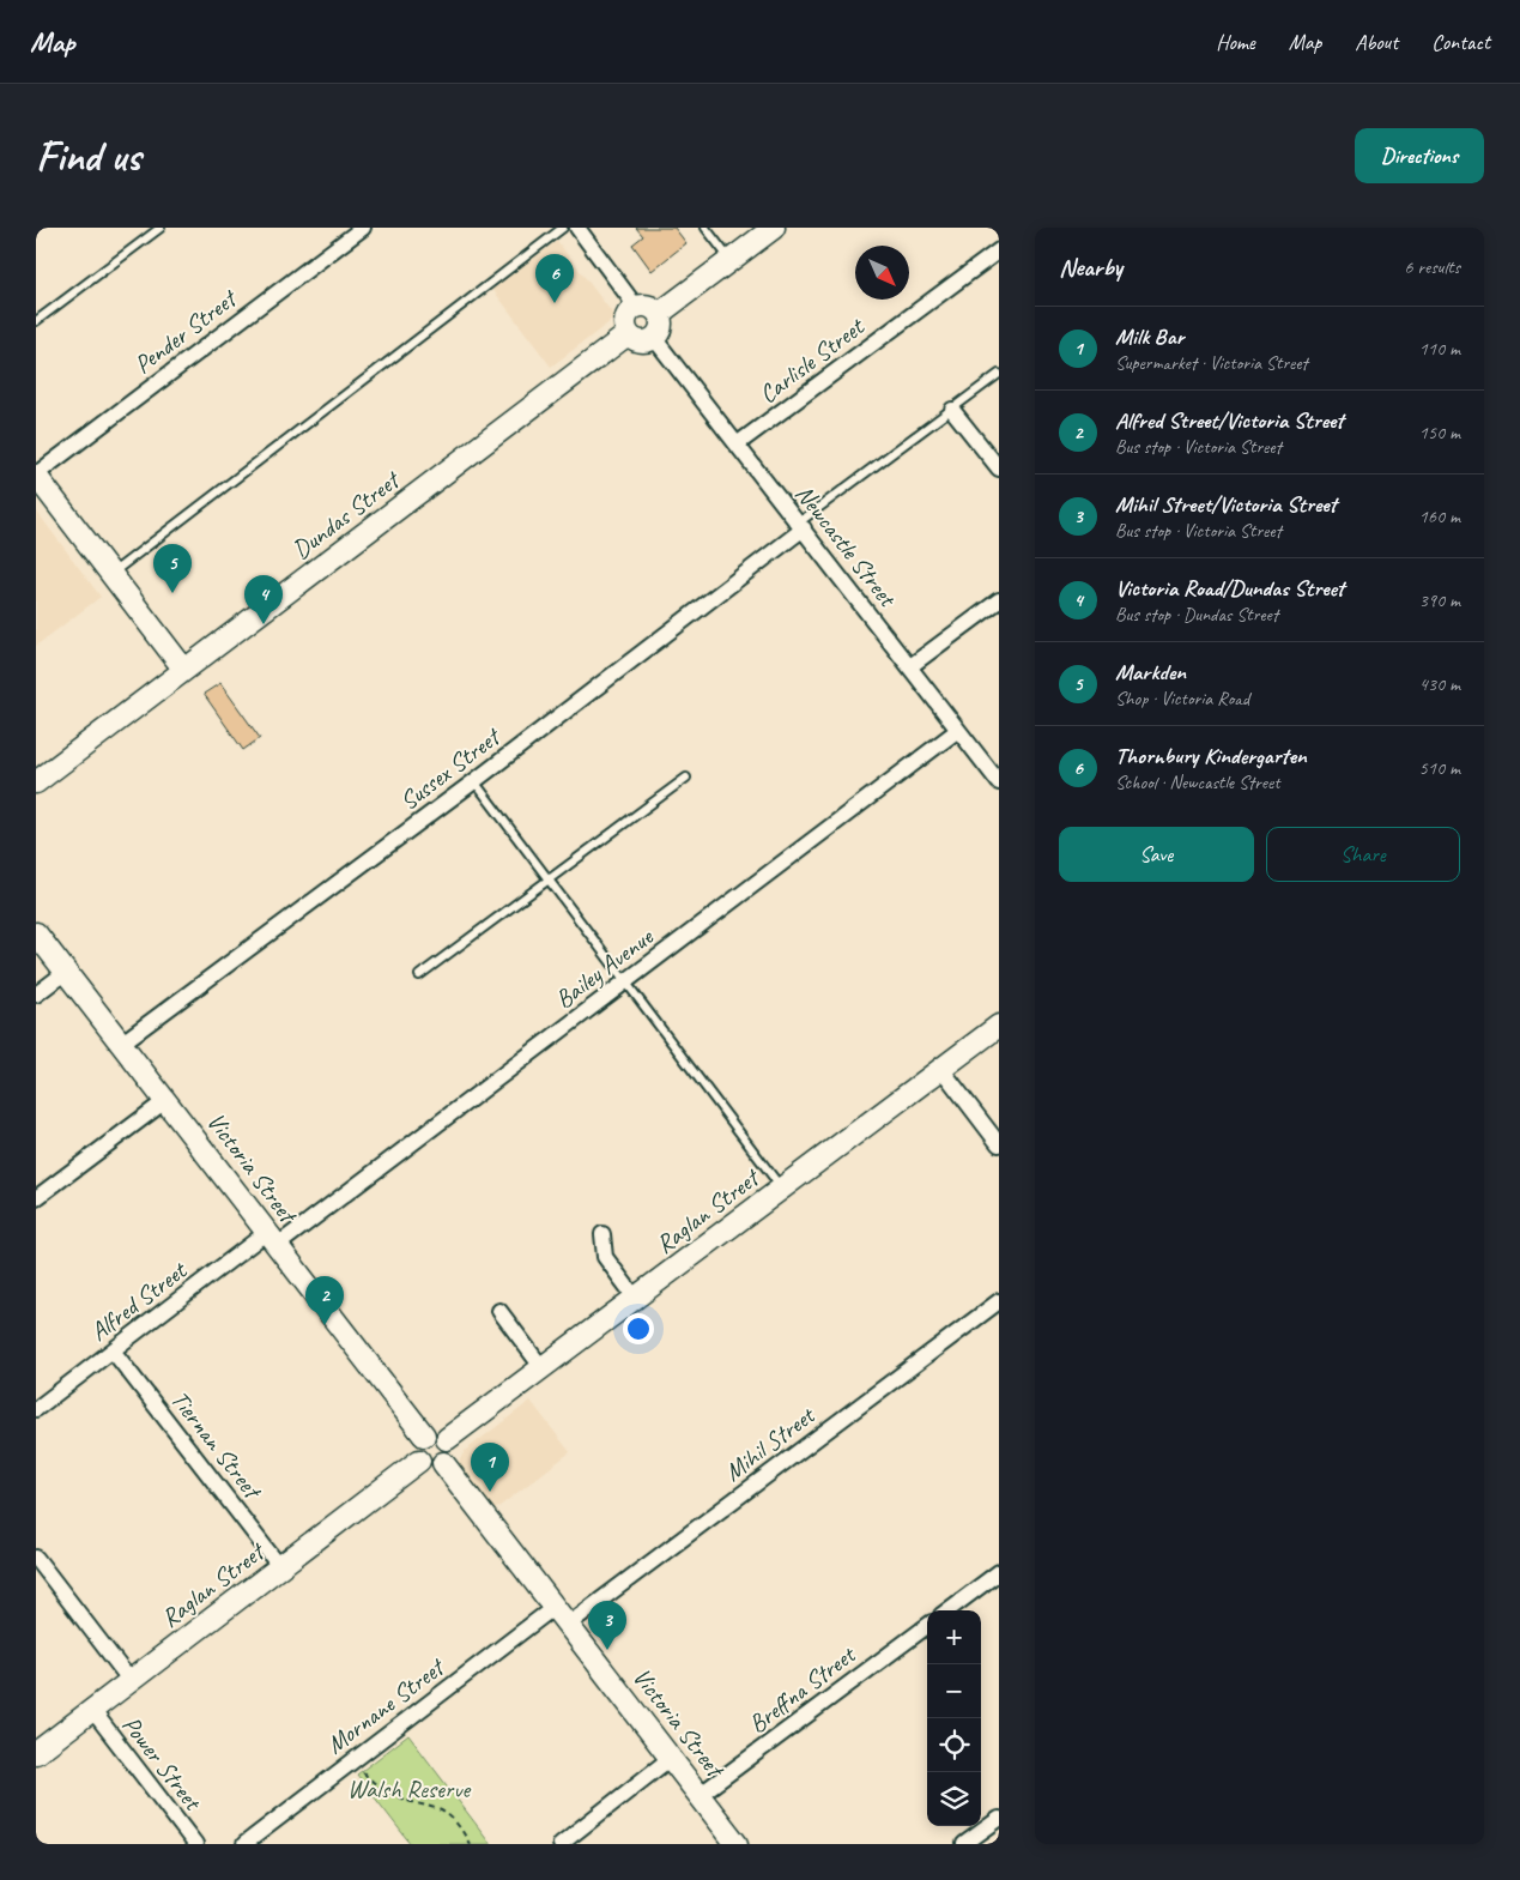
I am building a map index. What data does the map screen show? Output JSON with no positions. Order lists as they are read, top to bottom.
{
  "streets": {
    "street": [
      "Pender Street",
      "Carlisle Street",
      "Dundas Street",
      "Newcastle Street",
      "Sussex Street",
      "Bailey Avenue",
      "Victoria Street",
      "Raglan Street",
      "Alfred Street",
      "Tiernan Street",
      "Mihil Street",
      "Breffna Street",
      "Mornane Street",
      "Power Street"
    ]
  },
  "crossings": [
    ["Carlisle Street", "Newcastle Street"],
    ["Dundas Street", "Newcastle Street"],
    ["Newcastle Street", "Sussex Street"],
    ["Newcastle Street", "Bailey Avenue"],
    ["Sussex Street", "Victoria Street"],
    ["Bailey Avenue", "Victoria Street"],
    ["Bailey Avenue", "Alfred Street"],
    ["Victoria Street", "Raglan Street"],
    ["Victoria Street", "Alfred Street"],
    ["Victoria Street", "Mihil Street"],
    ["Victoria Street", "Breffna Street"],
    ["Victoria Street", "Mornane Street"],
    ["Raglan Street", "Tiernan Street"],
    ["Raglan Street", "Power Street"],
    ["Alfred Street", "Tiernan Street"]
  ],
  "parks": ["Walsh Reserve"],
  "north": "bottom right",
  "page": {
    "header": "Map",
    "nav": [
      "Home",
      "Map",
      "About",
      "Contact"
    ],
    "buttons": [
      "Directions",
      ["Save", "Share"]
    ],
    "title": "Find us",
    "heading": ["Nearby", "6 results"],
    "pins": [
      "6",
      "5",
      "4",
      "2",
      "1",
      "3"
    ],
    "list": [
      {
        "mark": "1",
        "name": "Milk Bar",
        "note": "Supermarket · Victoria Street",
        "value": "110 m"
      },
      {
        "mark": "2",
        "name": "Alfred Street/Victoria Street",
        "note": "Bus stop · Victoria Street",
        "value": "150 m"
      },
      {
        "mark": "3",
        "name": "Mihil Street/Victoria Street",
        "note": "Bus stop · Victoria Street",
        "value": "160 m"
      },
      {
        "mark": "4",
        "name": "Victoria Road/Dundas Street",
        "note": "Bus stop · Dundas Street",
        "value": "390 m"
      },
      {
        "mark": "5",
        "name": "Markden",
        "note": "Shop · Victoria Road",
        "value": "430 m"
      },
      {
        "mark": "6",
        "name": "Thornbury Kindergarten",
        "note": "School · Newcastle Street",
        "value": "510 m"
      }
    ],
    "map_buttons": ["+", "−"]
  }
}
